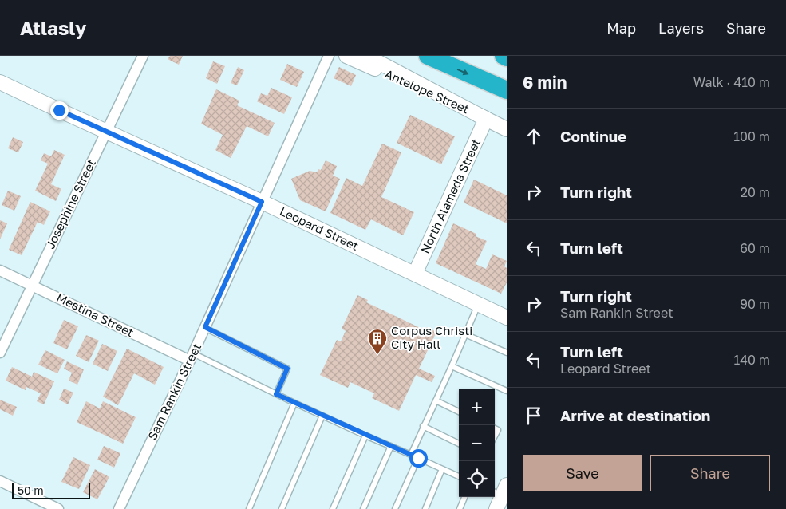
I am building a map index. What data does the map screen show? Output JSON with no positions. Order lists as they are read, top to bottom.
{
  "streets": {
    "main road": ["Antelope Street", "North Alameda Street", "Leopard Street"],
    "street": ["Josephine Street", "Mestina Street", "Sam Rankin Street"]
  },
  "crossings": [
    ["Antelope Street", "North Alameda Street"],
    ["North Alameda Street", "Leopard Street"],
    ["Josephine Street", "Leopard Street"],
    ["Josephine Street", "Mestina Street"],
    ["Leopard Street", "Sam Rankin Street"],
    ["Mestina Street", "Sam Rankin Street"]
  ],
  "places": {
    "building": ["Corpus Christi City Hall"]
  },
  "scale_bar": "50 m",
  "page": {
    "header": "Atlasly",
    "nav": ["Map", "Layers", "Share"],
    "heading": ["6 min", "Walk · 410 m"],
    "list": [
      ["Continue", "100 m"],
      ["Turn right", "20 m"],
      ["Turn left", "60 m"],
      ["Turn right", "Sam Rankin Street", "90 m"],
      ["Turn left", "Leopard Street", "140 m"],
      "Arrive at destination"
    ],
    "map_buttons": ["+", "−"],
    "buttons": ["Save", "Share"],
    "scale": "50 m"
  }
}
